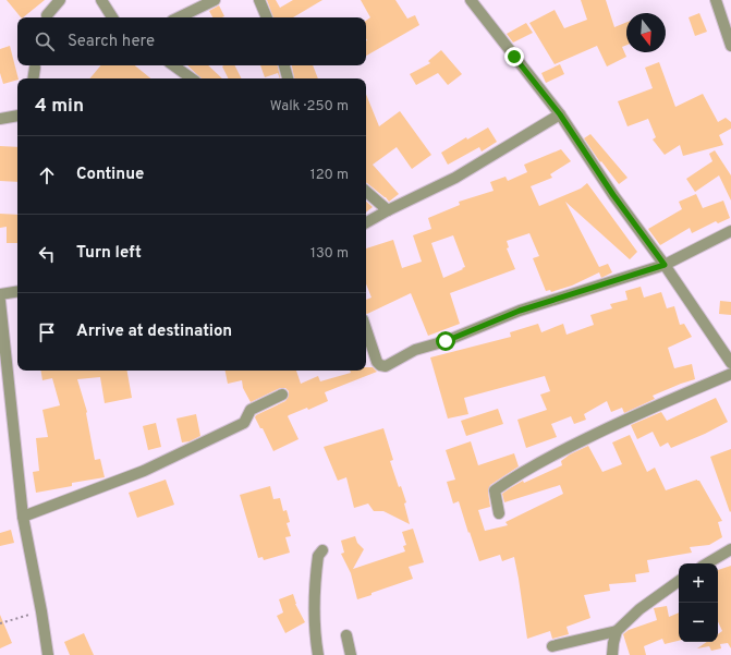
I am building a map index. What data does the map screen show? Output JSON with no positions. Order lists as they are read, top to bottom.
{
  "north": "bottom",
  "page": {
    "search": "Search here",
    "heading": ["4 min", "Walk · 250 m"],
    "list": [
      ["Continue", "120 m"],
      ["Turn left", "130 m"],
      "Arrive at destination"
    ],
    "map_buttons": ["+", "−"]
  }
}
